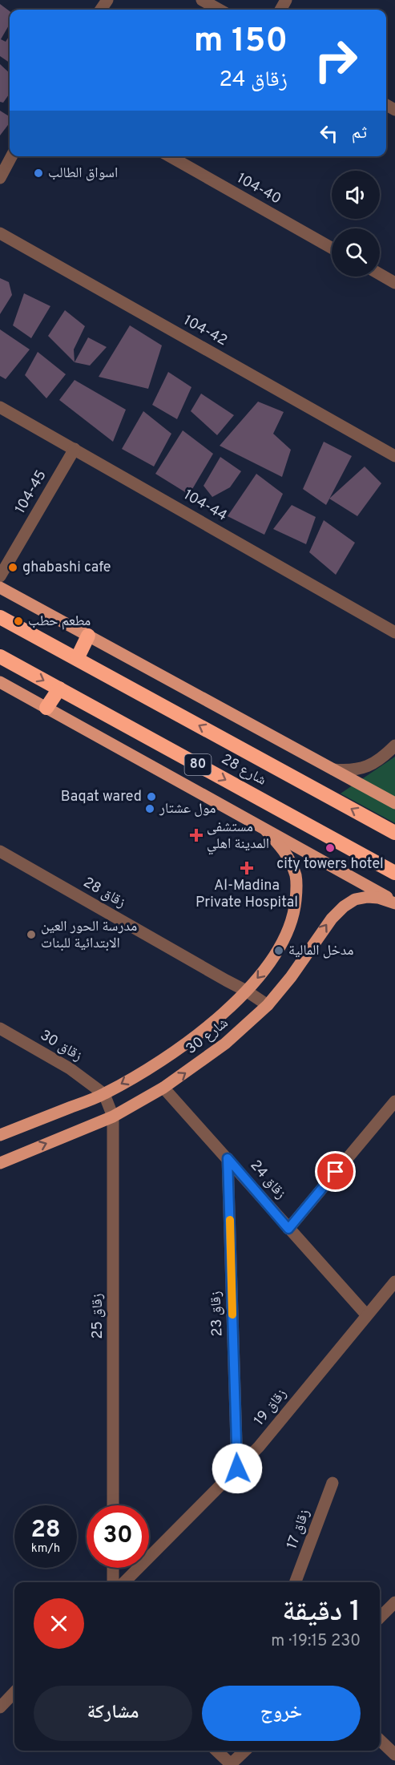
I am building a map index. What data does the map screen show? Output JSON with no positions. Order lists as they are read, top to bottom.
{
  "streets": {
    "highway": ["80", "شارع 28"],
    "main road": ["شارع 30"],
    "street": [
      "104-40",
      "104-42",
      "104-45",
      "104-44",
      "زقاق 28",
      "زقاق 30",
      "زقاق 24",
      "زقاق 23",
      "زقاق 25",
      "زقاق 19",
      "زقاق 17"
    ]
  },
  "crossings": [
    ["104-45", "104-44"],
    ["زقاق 28", "شارع 30"],
    ["شارع 30", "زقاق 30"],
    ["شارع 30", "زقاق 24"],
    ["شارع 30", "زقاق 25"],
    ["زقاق 24", "زقاق 23"],
    ["زقاق 24", "زقاق 19"],
    ["زقاق 23", "زقاق 19"]
  ],
  "places": {
    "other": [
      "اسواق الطالب",
      "ghabashi cafe",
      "مطعم حطب",
      "Baqat wared",
      "مول عشتار",
      "city towers hotel",
      "مدرسة الحور العين الابتدائية للبنات",
      "مدخل المالية"
    ],
    "health": ["مستشفى المدينة اهلي", "Al-Madina Private Hospital"]
  },
  "page": {
    "turn": ["150 m", "زقاق 24"],
    "then": "ثم",
    "speed": "28 km/h",
    "limit": "30",
    "heading": ["1 دقيقة", "230 m · 19:15"],
    "buttons": ["خروج", "مشاركة"]
  }
}
